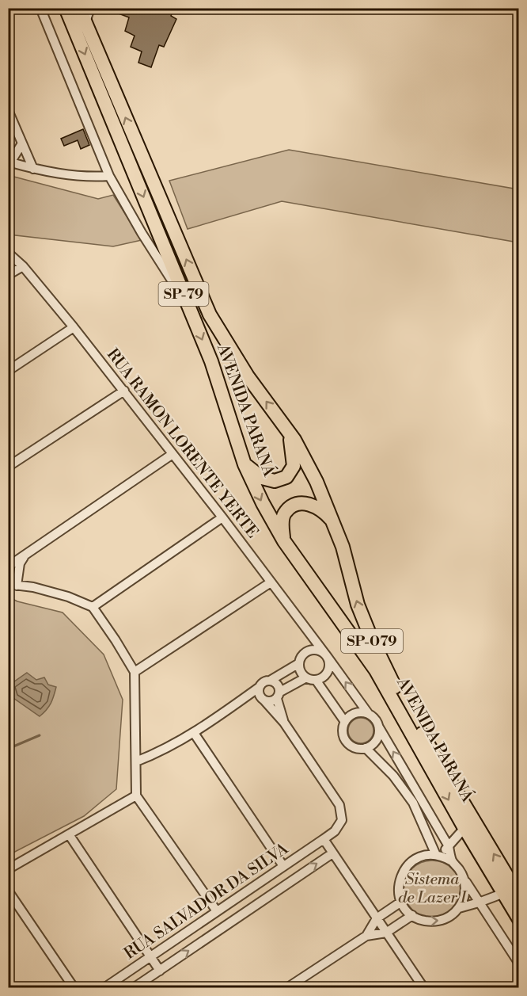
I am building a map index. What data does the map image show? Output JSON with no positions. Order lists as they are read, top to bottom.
{
  "streets": {
    "main road": ["SP-79", "AVENIDA PARANÁ", "SP-079"],
    "street": ["RUA RAMON LORENTE YERTE", "RUA SALVADOR DA SILVA"]
  },
  "parks": ["Sistema de Lazer I"]
}
